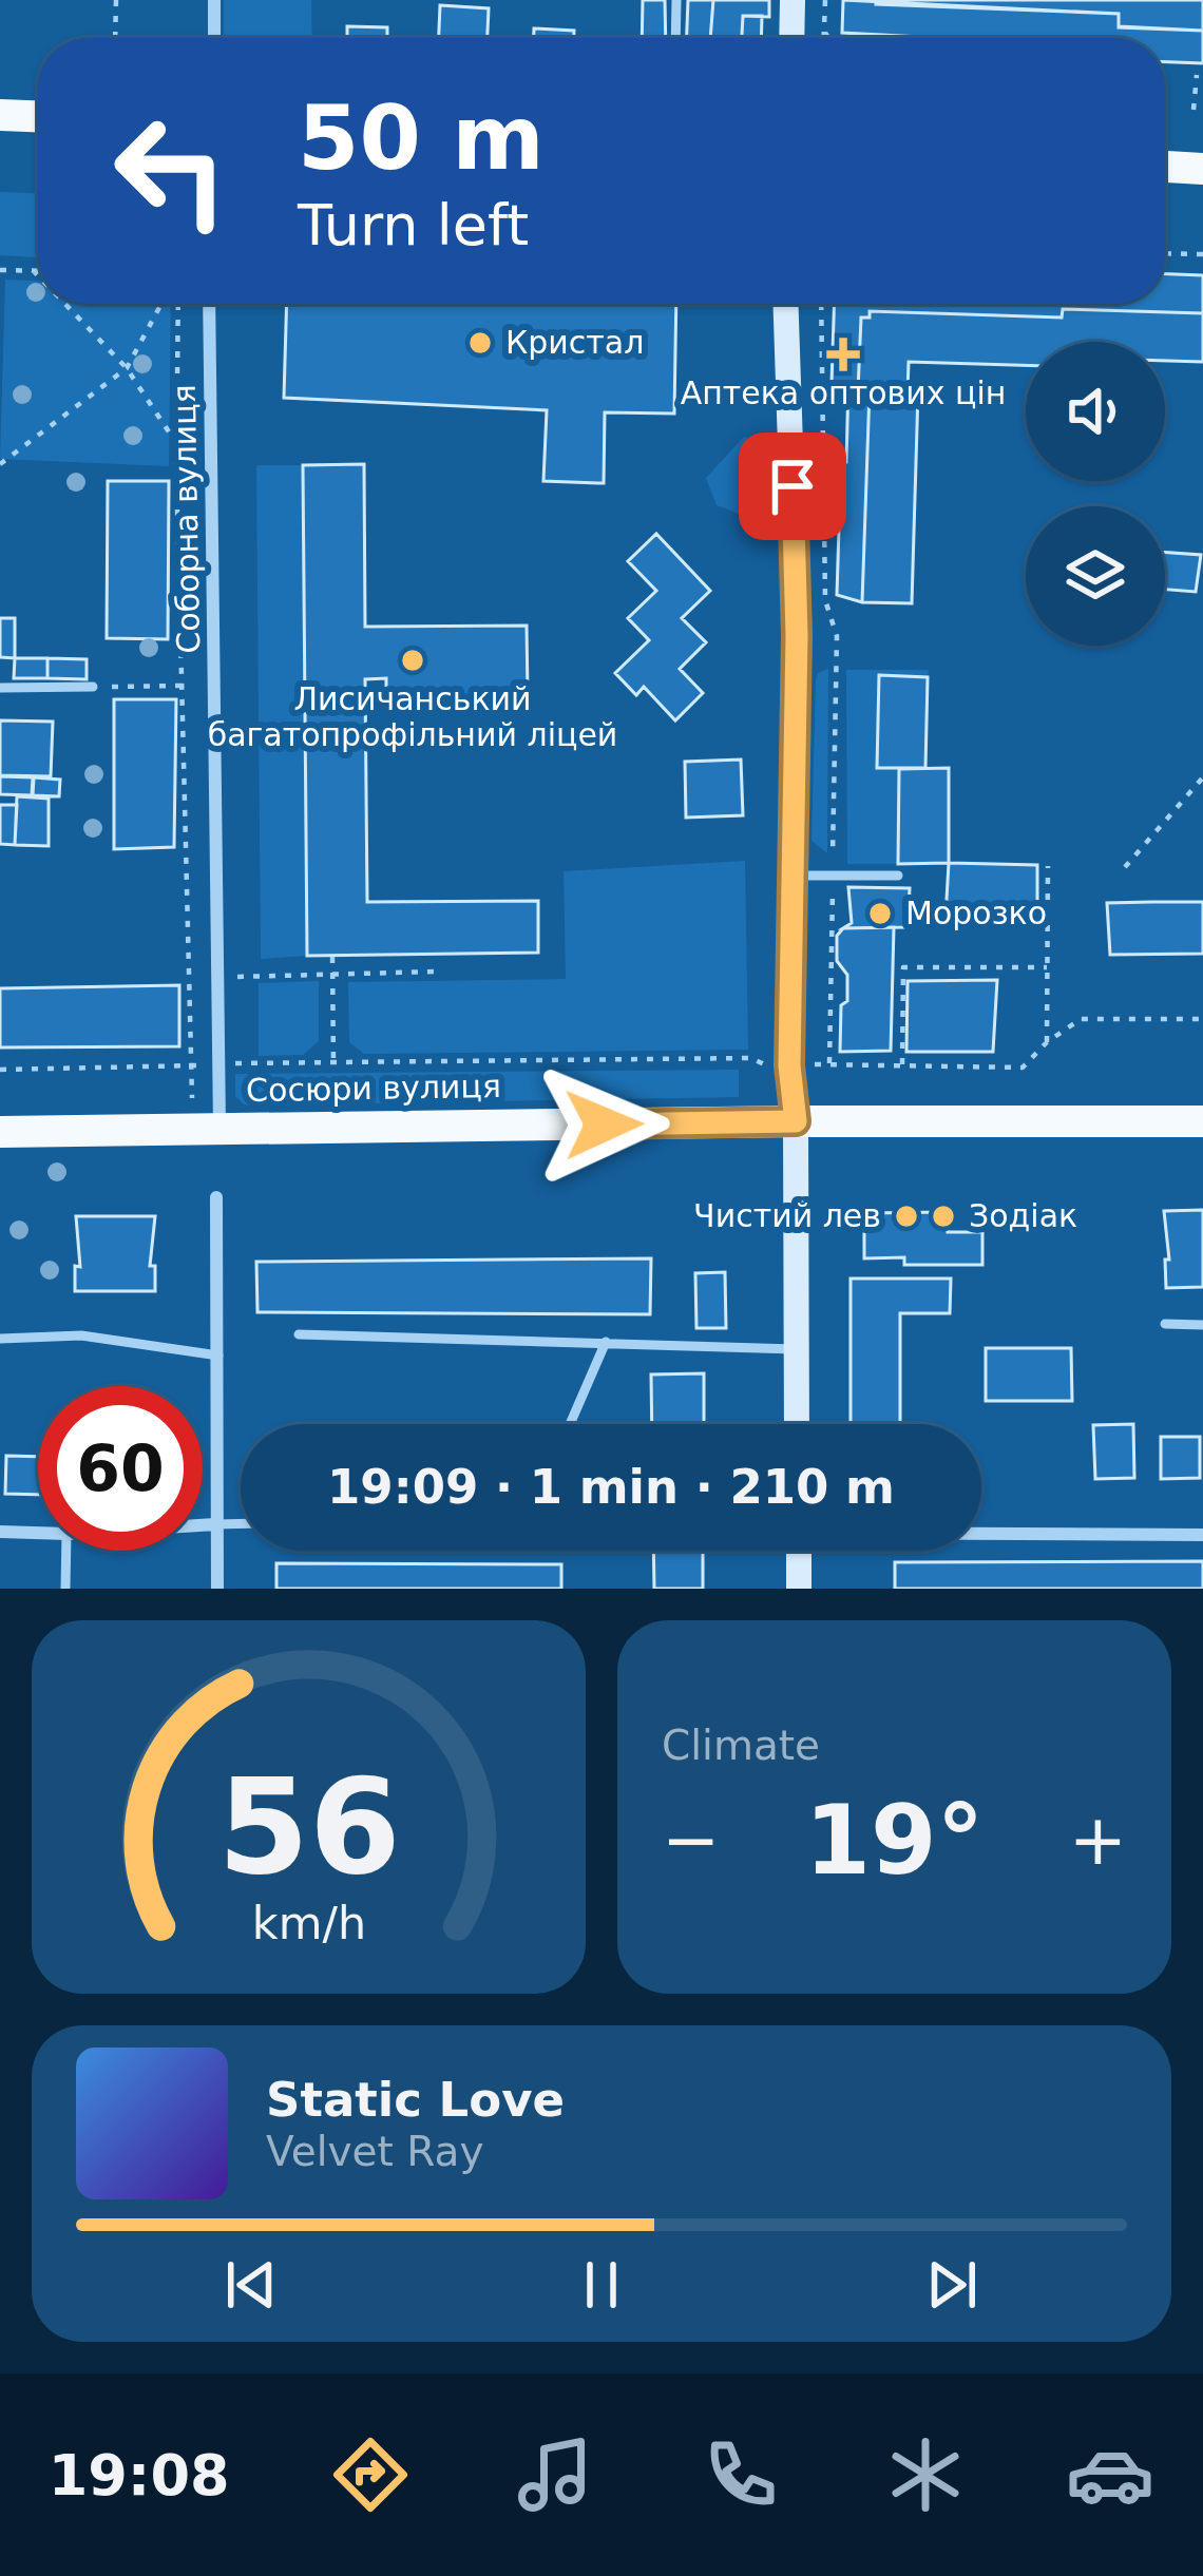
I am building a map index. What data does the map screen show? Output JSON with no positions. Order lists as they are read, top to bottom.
{
  "streets": {
    "main road": ["Сосюри вулиця"],
    "street": ["Соборна вулиця"]
  },
  "crossings": [
    ["Соборна вулиця", "Сосюри вулиця"]
  ],
  "places": {
    "other": [
      "Кристал",
      "Лисичанський багатопрофільний ліцей",
      "Морозко",
      "Чистий лев",
      "Зодіак"
    ],
    "health": ["Аптека оптових цін"]
  },
  "page": {
    "turn": ["50 m", "Turn left"],
    "limit": "60",
    "trip": "19:09 · 1 min · 210 m",
    "tile": "Climate",
    "heat": ["−", "19°", "+"],
    "song": ["Static Love", "Velvet Ray"],
    "tabs": "19:08",
    "gauge": ["56", "km/h"]
  }
}
